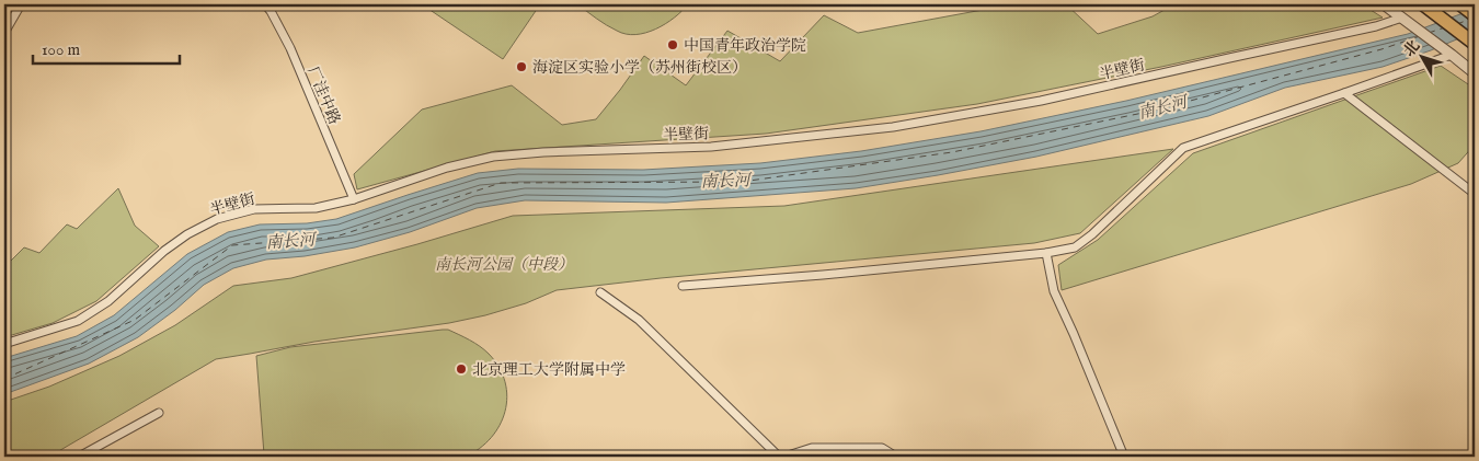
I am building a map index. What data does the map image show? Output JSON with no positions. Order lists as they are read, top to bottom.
{
  "streets": {
    "street": ["半壁街", "厂洼中路"]
  },
  "crossings": [
    ["半壁街", "厂洼中路"]
  ],
  "water": ["南长河"],
  "parks": ["南长河公园（中段）"],
  "places": ["中国青年政治学院", "海淀区实验小学（苏州街校区）", "北京理工大学附属中学"],
  "scale_bar": "100 m",
  "north": "top left"
}
